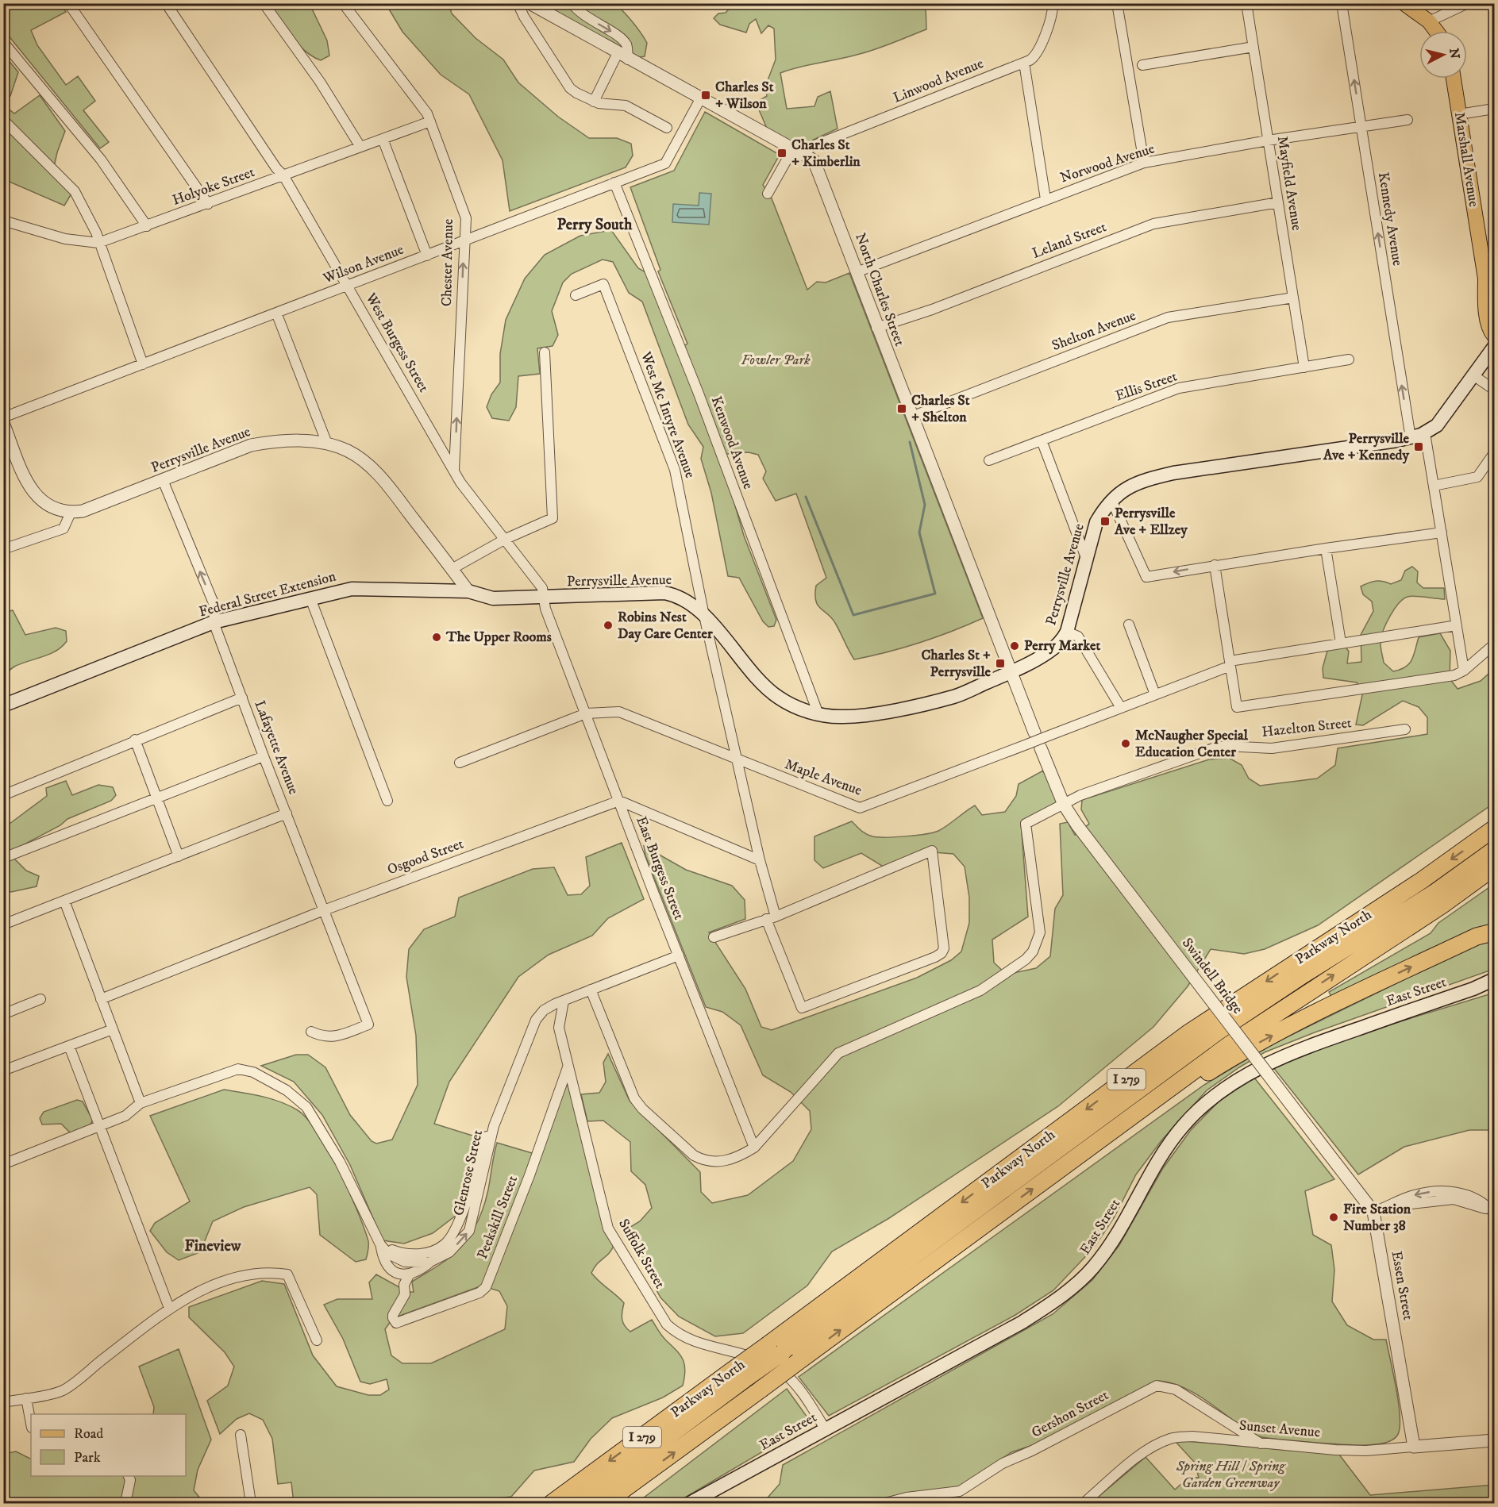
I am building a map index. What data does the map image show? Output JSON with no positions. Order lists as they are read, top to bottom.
{
  "streets": {
    "highway": ["Parkway North", "I 279"],
    "main road": [
      "Marshall Avenue",
      "Perrysville Avenue",
      "Federal Street Extension",
      "East Street"
    ],
    "street": [
      "Linwood Avenue",
      "Norwood Avenue",
      "Mayfield Avenue",
      "Holyoke Street",
      "Kennedy Avenue",
      "Leland Street",
      "Chester Avenue",
      "Wilson Avenue",
      "North Charles Street",
      "Shelton Avenue",
      "West Burgess Street",
      "Ellis Street",
      "West Mc Intyre Avenue",
      "Kenwood Avenue",
      "Hazelton Street",
      "Lafayette Avenue",
      "Maple Avenue",
      "Osgood Street",
      "East Burgess Street",
      "Swindell Bridge",
      "Glenrose Street",
      "Peekskill Street",
      "Suffolk Street",
      "Essen Street",
      "Gershon Street",
      "Sunset Avenue"
    ]
  },
  "crossings": [
    ["Linwood Avenue", "North Charles Street"],
    ["Norwood Avenue", "Mayfield Avenue"],
    ["Norwood Avenue", "Kennedy Avenue"],
    ["Norwood Avenue", "North Charles Street"],
    ["Mayfield Avenue", "Leland Street"],
    ["Mayfield Avenue", "Shelton Avenue"],
    ["Mayfield Avenue", "Ellis Street"],
    ["Holyoke Street", "Chester Avenue"],
    ["Holyoke Street", "West Burgess Street"],
    ["Kennedy Avenue", "Perrysville Avenue"],
    ["Leland Street", "North Charles Street"],
    ["Chester Avenue", "Wilson Avenue"],
    ["Chester Avenue", "West Burgess Street"],
    ["Wilson Avenue", "North Charles Street"],
    ["Wilson Avenue", "West Burgess Street"],
    ["Wilson Avenue", "Kenwood Avenue"],
    ["North Charles Street", "Shelton Avenue"],
    ["North Charles Street", "Perrysville Avenue"],
    ["North Charles Street", "Hazelton Street"],
    ["North Charles Street", "Maple Avenue"],
    ["North Charles Street", "Swindell Bridge"],
    ["West Burgess Street", "Perrysville Avenue"],
    ["West Burgess Street", "East Burgess Street"],
    ["West Mc Intyre Avenue", "Perrysville Avenue"],
    ["West Mc Intyre Avenue", "Maple Avenue"],
    ["Kenwood Avenue", "Perrysville Avenue"],
    ["Perrysville Avenue", "Federal Street Extension"],
    ["Perrysville Avenue", "Lafayette Avenue"],
    ["Perrysville Avenue", "East Burgess Street"],
    ["Federal Street Extension", "Lafayette Avenue"],
    ["Hazelton Street", "East Burgess Street"],
    ["Lafayette Avenue", "Osgood Street"],
    ["Maple Avenue", "East Burgess Street"],
    ["Osgood Street", "East Burgess Street"],
    ["Swindell Bridge", "Essen Street"],
    ["East Street", "Suffolk Street"],
    ["Peekskill Street", "Suffolk Street"],
    ["Essen Street", "Sunset Avenue"],
    ["Gershon Street", "Sunset Avenue"]
  ],
  "one_way": ["Kennedy Avenue", "Chester Avenue"],
  "districts": ["Perry South", "Fineview"],
  "parks": ["Fowler Park", "Spring Hill / Spring Garden Greenway"],
  "places": {
    "transit": [
      "Charles St + Wilson",
      "Charles St + Kimberlin",
      "Charles St + Shelton",
      "Perrysville Ave + Kennedy",
      "Perrysville Ave + Ellzey",
      "Charles St + Perrysville"
    ],
    "other": [
      "Robins Nest Day Care Center",
      "The Upper Rooms",
      "Perry Market",
      "McNaugher Special Education Center",
      "Fire Station Number 38"
    ]
  },
  "legend": ["Road", "Park"],
  "north": "right"
}
